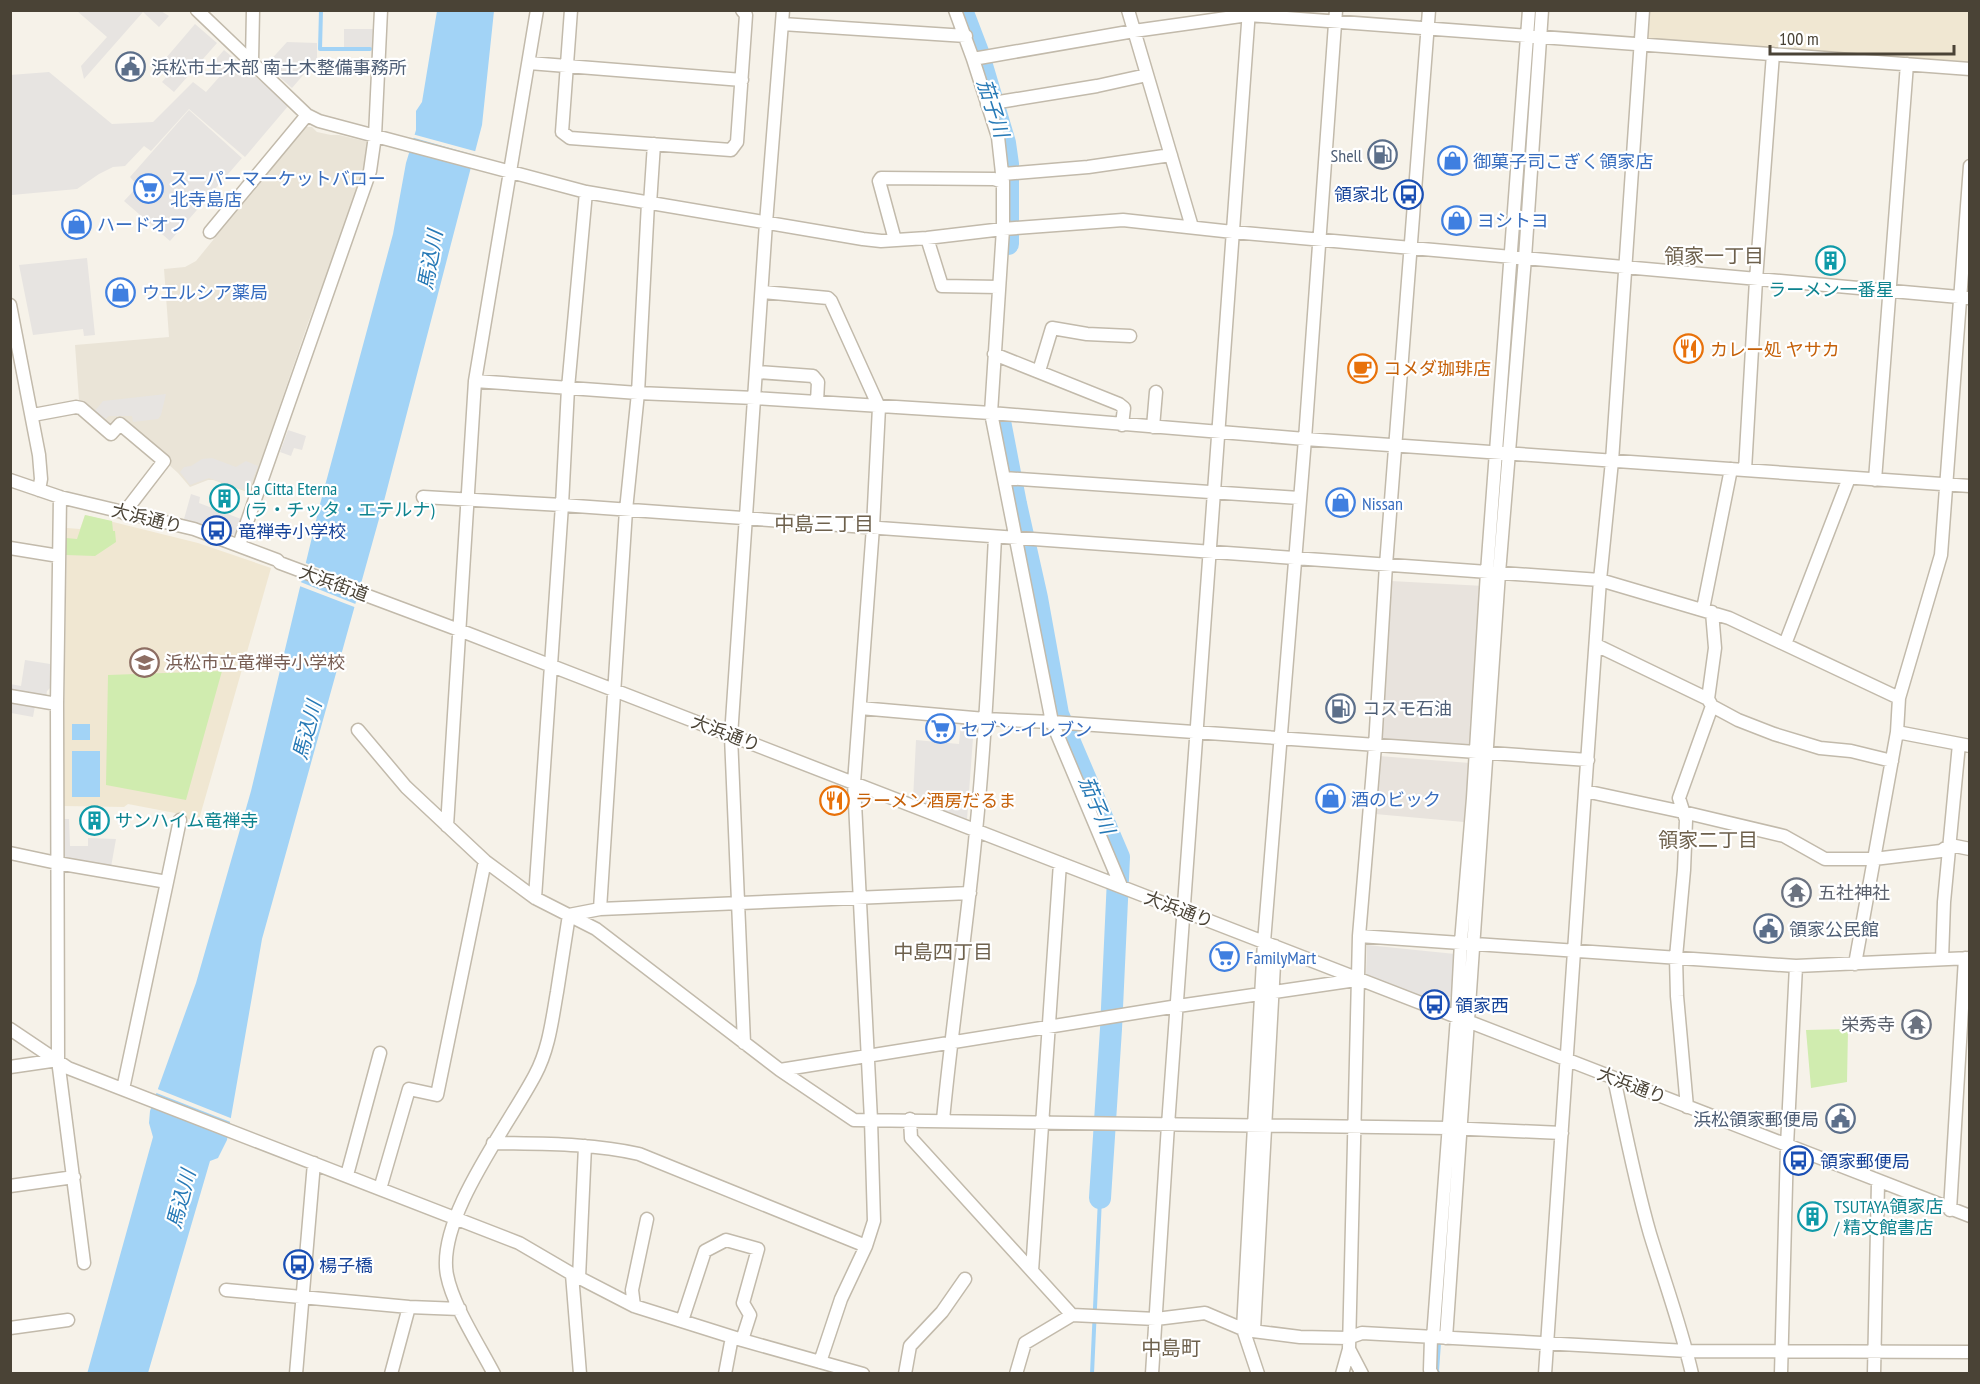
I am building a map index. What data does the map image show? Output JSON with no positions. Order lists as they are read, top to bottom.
{
  "streets": {
    "street": ["大浜通り", "大浜街道"]
  },
  "crossings": [
    ["大浜通り", "大浜街道"]
  ],
  "districts": [
    "領家一丁目",
    "中島三丁目",
    "領家二丁目",
    "中島四丁目",
    "中島町"
  ],
  "water": ["茄子川", "馬込川"],
  "places": {
    "public building": ["浜松市土木部 南土木整備事務所", "領家公民館", "浜松領家郵便局"],
    "fuel station": ["Shell", "コスモ石油"],
    "shop": [
      "御菓子司こぎく領家店",
      "ヨシトヨ",
      "ハードオフ",
      "ウエルシア薬局",
      "Nissan",
      "酒のビック"
    ],
    "supermarket": ["スーパーマーケットバロー 北寺島店", "セブン-イレブン", "FamilyMart"],
    "bus stop": [
      "領家北",
      "竜禅寺小学校",
      "領家西",
      "領家郵便局",
      "楊子橋"
    ],
    "building": [
      "ラーメン一番星",
      "La Citta Eterna (ラ・チッタ・エテルナ)",
      "サンハイム竜禅寺",
      "TSUTAYA領家店 / 精文館書店"
    ],
    "restaurant": ["カレー処 ヤサカ", "ラーメン酒房だるま"],
    "cafe": ["コメダ珈琲店"],
    "school or university": ["浜松市立竜禅寺小学校"],
    "temple": ["五社神社", "栄秀寺"]
  },
  "scale_bar": "100 m"
}
